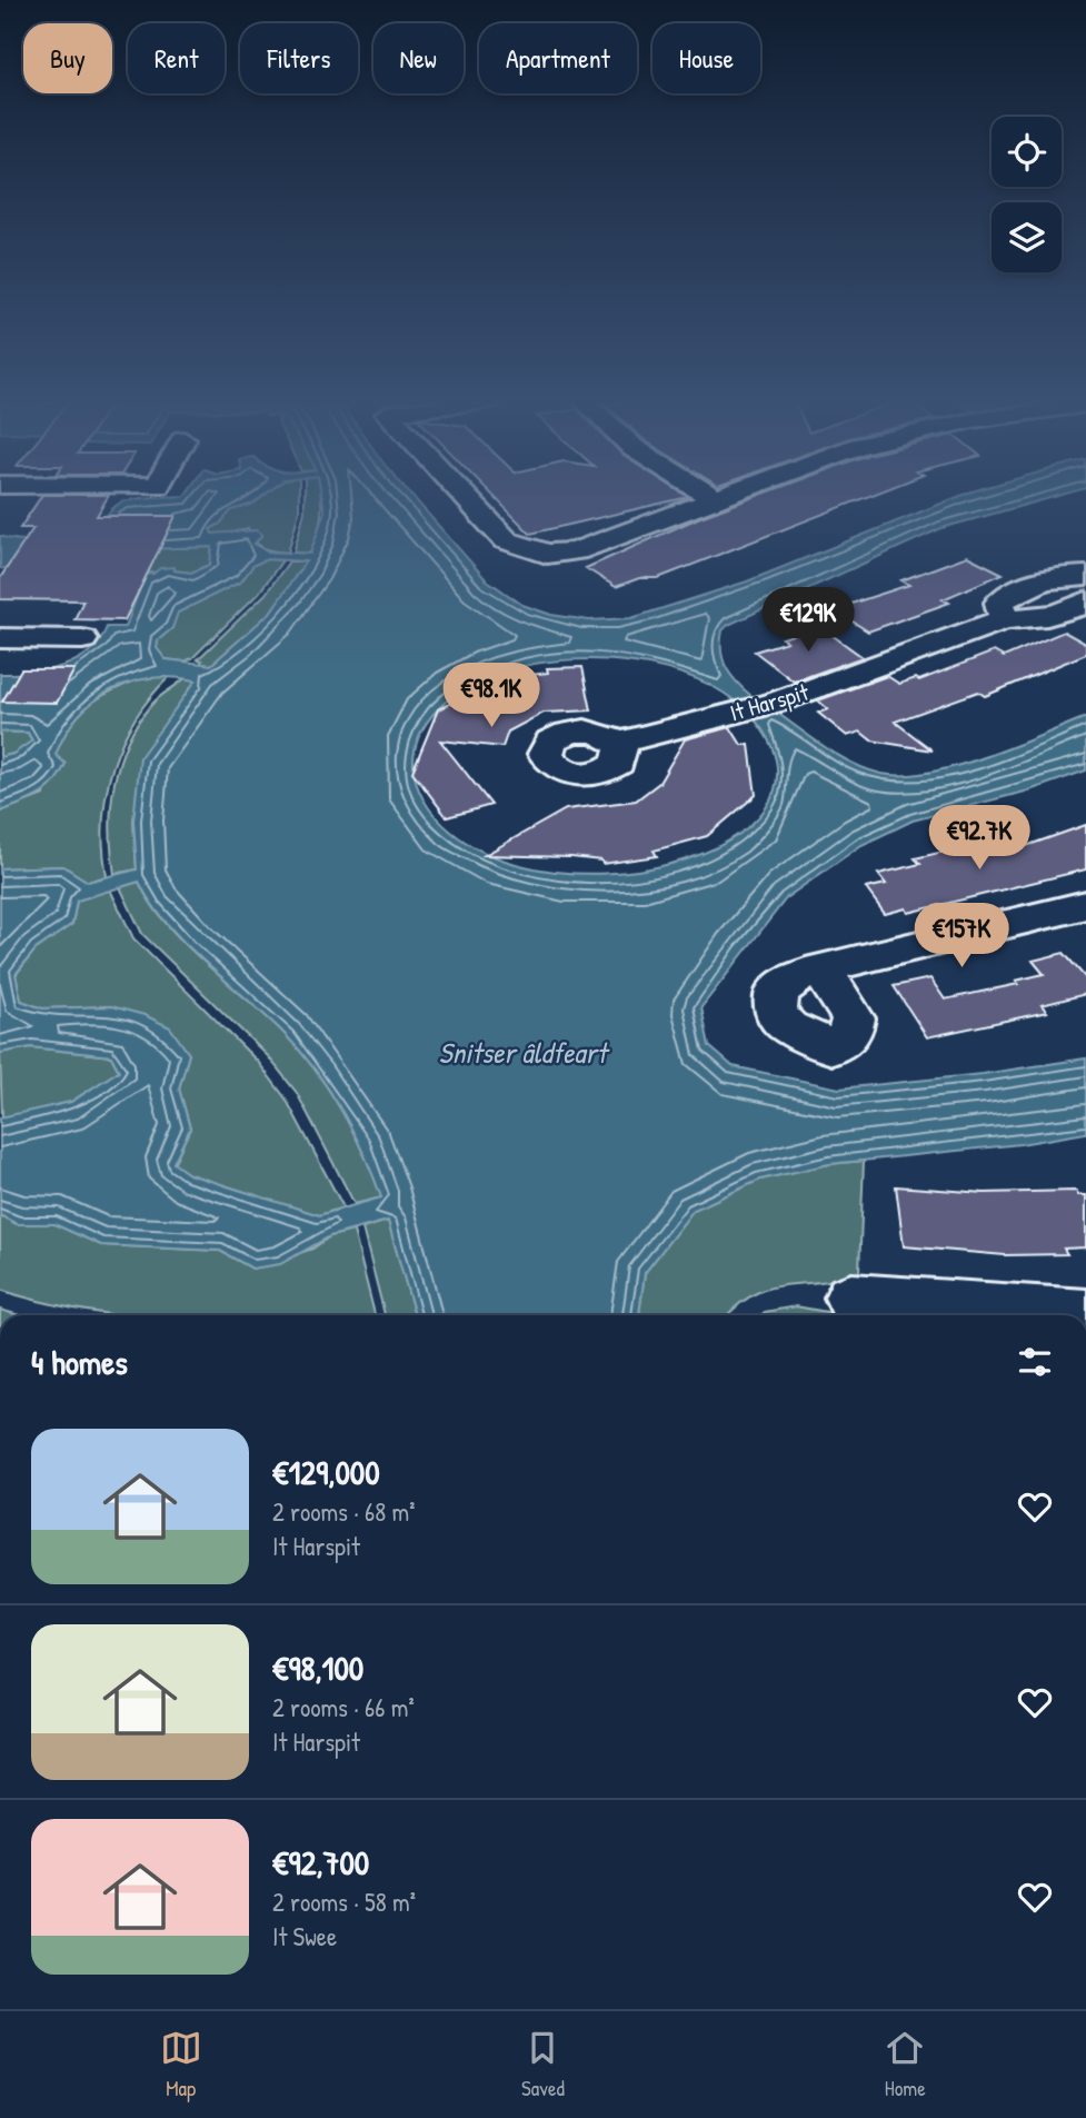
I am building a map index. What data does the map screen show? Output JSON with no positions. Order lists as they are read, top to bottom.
{
  "streets": {
    "street": ["It Harspit"]
  },
  "water": ["Snitser âldfeart"],
  "page": {
    "chip": [
      "Buy",
      "Rent",
      "Filters",
      "New",
      "Apartment",
      "House"
    ],
    "price": [
      "€129K",
      "€98.1K",
      "€92.7K",
      "€157K"
    ],
    "heading": "4 homes",
    "list": [
      {
        "name": "€129,000",
        "note": "2 rooms · 68 m² · It Harspit"
      },
      {
        "name": "€98,100",
        "note": "2 rooms · 66 m² · It Harspit"
      },
      {
        "name": "€92,700",
        "note": "2 rooms · 58 m² · It Swee"
      }
    ],
    "tabs": ["Map", "Saved", "Home"]
  }
}
